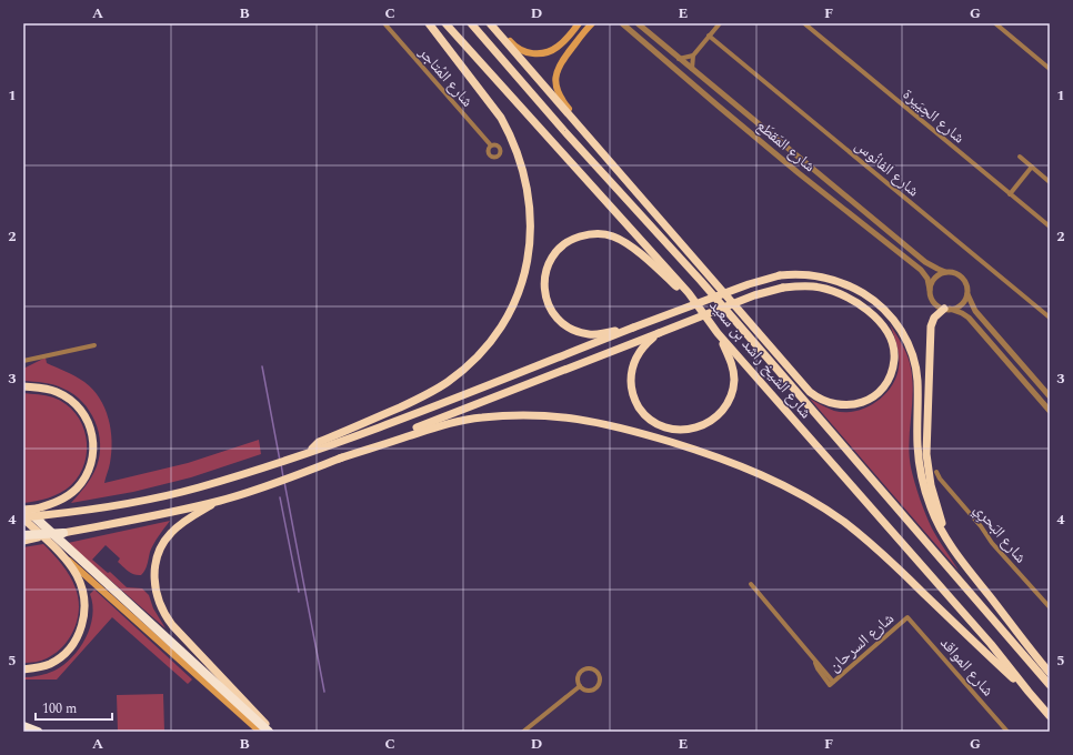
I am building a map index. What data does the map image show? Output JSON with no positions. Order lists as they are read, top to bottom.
{
  "streets": {
    "highway": ["شارع الشيخ راشد بن سعيد"],
    "street": [
      "شارع المُتاجر",
      "شارع الحِيَيرة",
      "شارع المَقطَع",
      "شارع الفانُوس",
      "شارع البَحرِي",
      "شارع السرحان",
      "شارع المواقد"
    ]
  },
  "crossings": [
    ["شارع السرحان", "شارع المواقد"]
  ],
  "scale_bar": "100 m",
  "grid": {
    "columns": [
      "A",
      "B",
      "C",
      "D",
      "E",
      "F",
      "G"
    ],
    "rows": [
      "1",
      "2",
      "3",
      "4",
      "5"
    ]
  }
}
